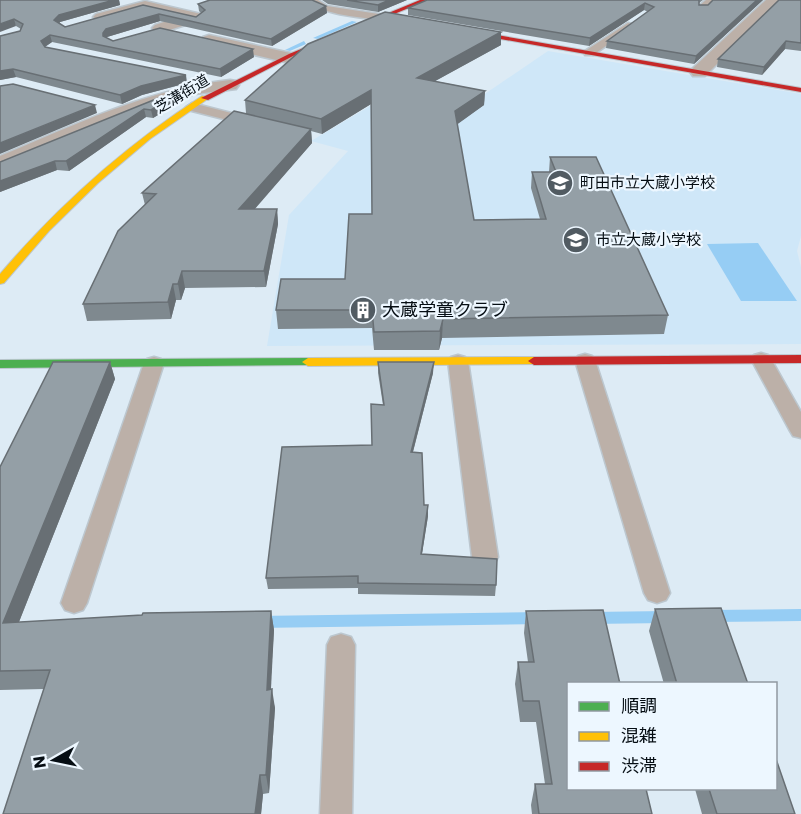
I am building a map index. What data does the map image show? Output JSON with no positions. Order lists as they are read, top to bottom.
{
  "streets": {
    "street": ["芝溝街道"]
  },
  "places": {
    "school or university": ["町田市立大蔵小学校", "市立大蔵小学校"],
    "building": ["大蔵学童クラブ"]
  },
  "legend": ["順調", "混雑", "渋滞"],
  "north": "left"
}
